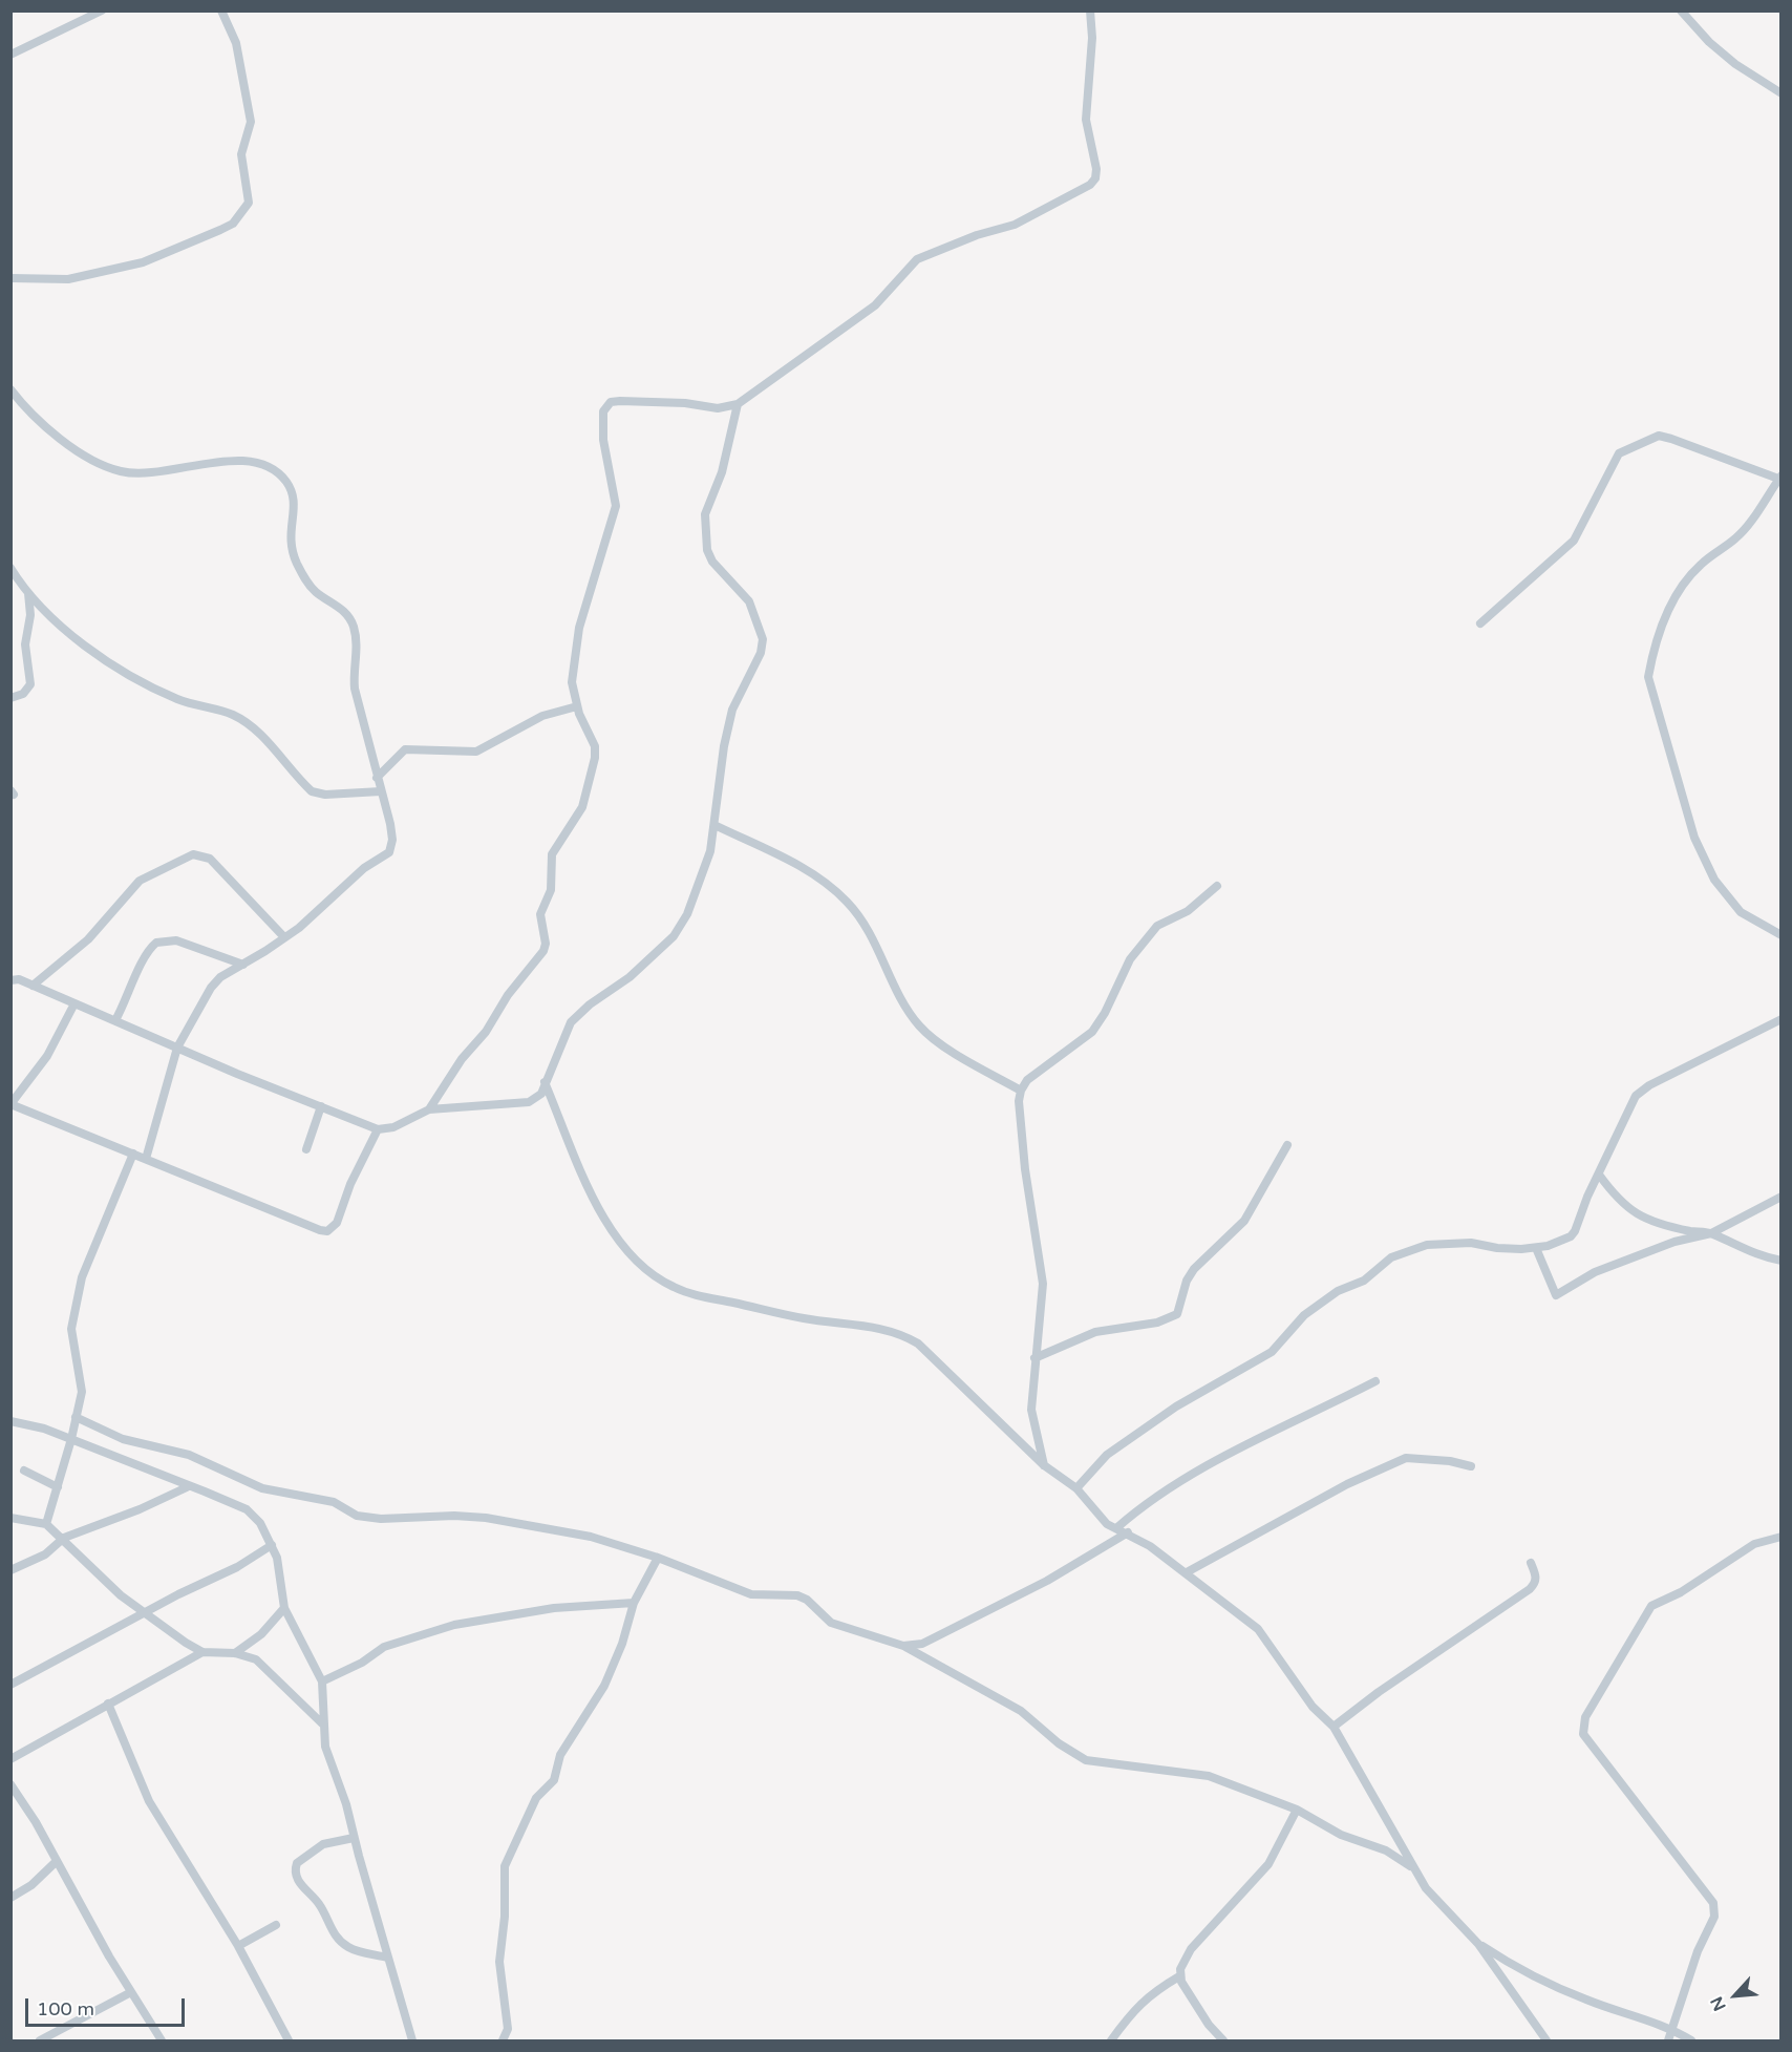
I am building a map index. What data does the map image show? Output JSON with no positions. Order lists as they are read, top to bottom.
{
  "scale_bar": "100 m",
  "north": "bottom left"
}
